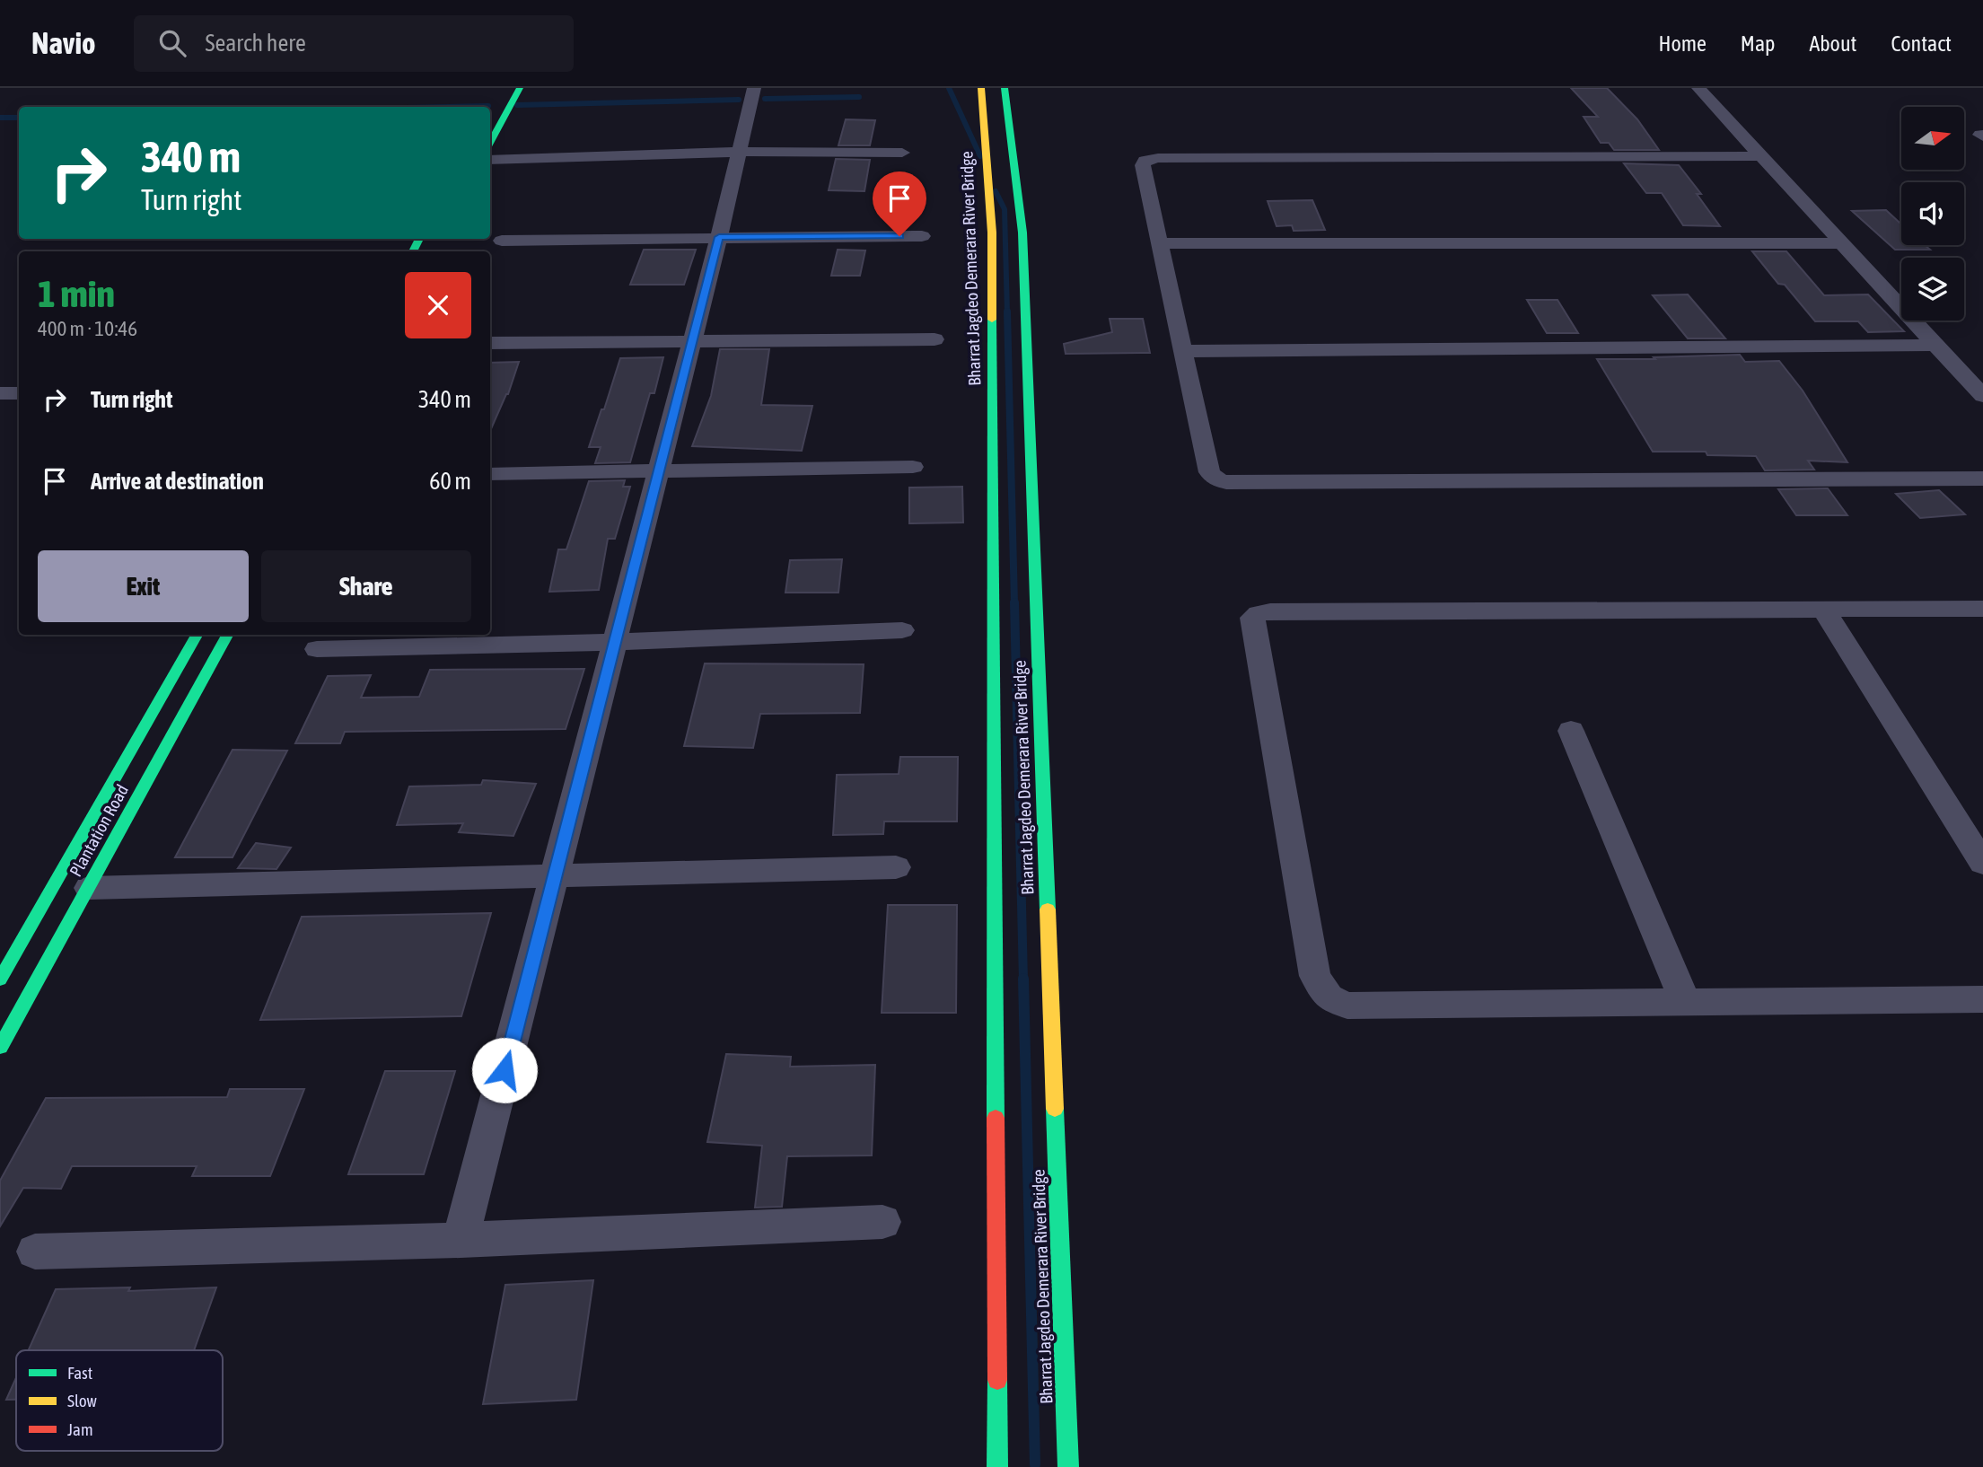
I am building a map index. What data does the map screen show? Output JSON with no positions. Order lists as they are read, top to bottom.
{
  "streets": {
    "main road": ["Bharrat Jagdeo Demerara River Bridge", "Plantation Road"]
  },
  "legend": ["Fast", "Slow", "Jam"],
  "north": "right",
  "page": {
    "header": "Navio",
    "search": "Search here",
    "nav": [
      "Home",
      "Map",
      "About",
      "Contact"
    ],
    "turn": ["340 m", "Turn right"],
    "heading": ["1 min", "400 m · 10:46"],
    "list": [
      {
        "name": "Turn right",
        "value": "340 m"
      },
      {
        "name": "Arrive at destination",
        "value": "60 m"
      }
    ],
    "buttons": ["Exit", "Share"]
  }
}
